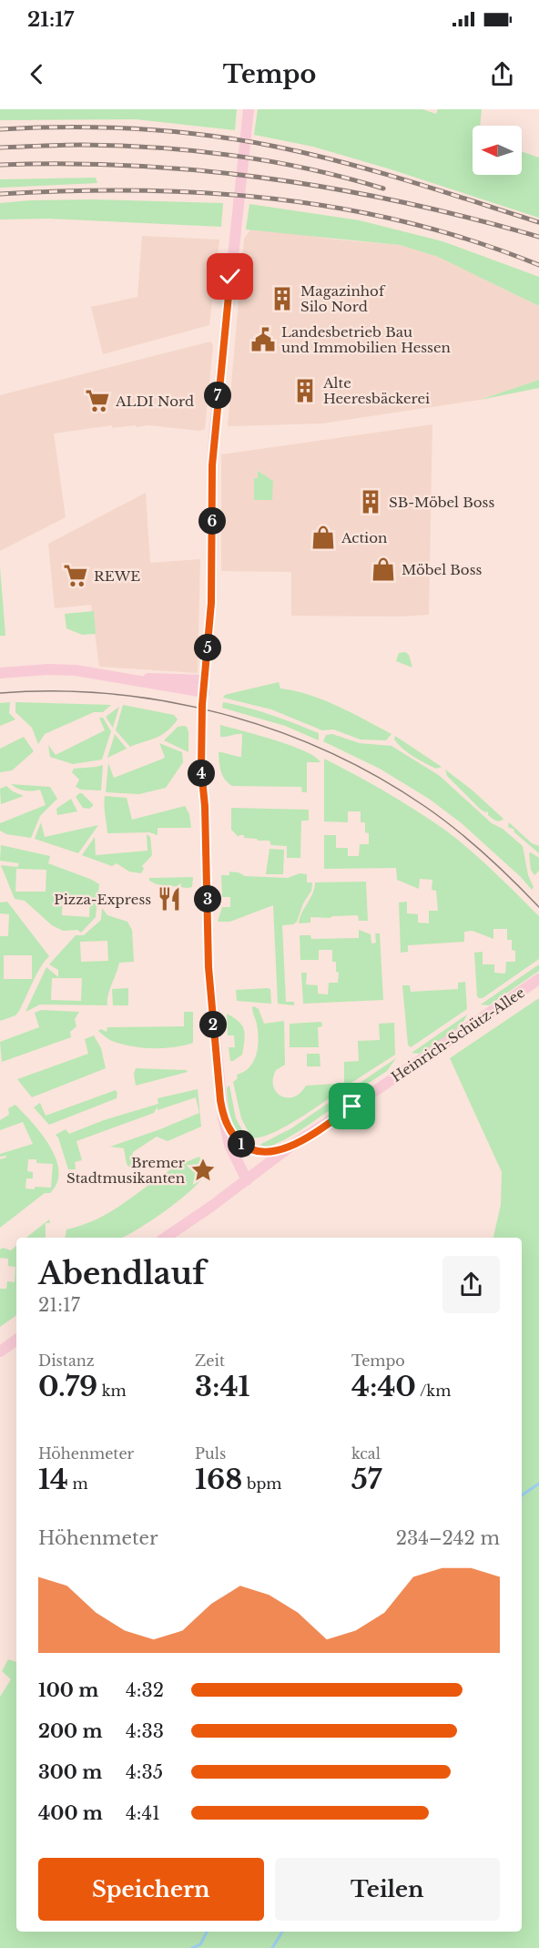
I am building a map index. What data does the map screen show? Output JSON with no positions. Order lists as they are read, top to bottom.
{
  "streets": {
    "main road": ["Heinrich-Schütz-Allee"]
  },
  "places": {
    "building": ["Magazinhof Silo Nord", "Alte Heeresbäckerei", "SB-Möbel Boss"],
    "public building": ["Landesbetrieb Bau und Immobilien Hessen"],
    "supermarket": ["ALDI Nord", "REWE"],
    "shop": ["Action", "Möbel Boss"],
    "restaurant": ["Pizza-Express"],
    "place": ["Bremer Stadtmusikanten"]
  },
  "north": "left",
  "page": {
    "status": "21:17",
    "header": "Tempo",
    "pins": [
      "7",
      "6",
      "5",
      "4",
      "3",
      "2",
      "1"
    ],
    "heading": ["Abendlauf", "21:17"],
    "stats": [
      ["Distanz", "0.79 km"],
      ["Zeit", "3:41"],
      ["Tempo", "4:40 /km"],
      ["Höhenmeter", "14 m"],
      ["Puls", "168 bpm"],
      ["kcal", "57"]
    ],
    "chart": ["Höhenmeter", "234–242 m"],
    "list": [
      {
        "name": "100 m",
        "note": "4:32"
      },
      {
        "name": "200 m",
        "note": "4:33"
      },
      {
        "name": "300 m",
        "note": "4:35"
      },
      {
        "name": "400 m",
        "note": "4:41"
      }
    ],
    "buttons": ["Speichern", "Teilen"]
  }
}
